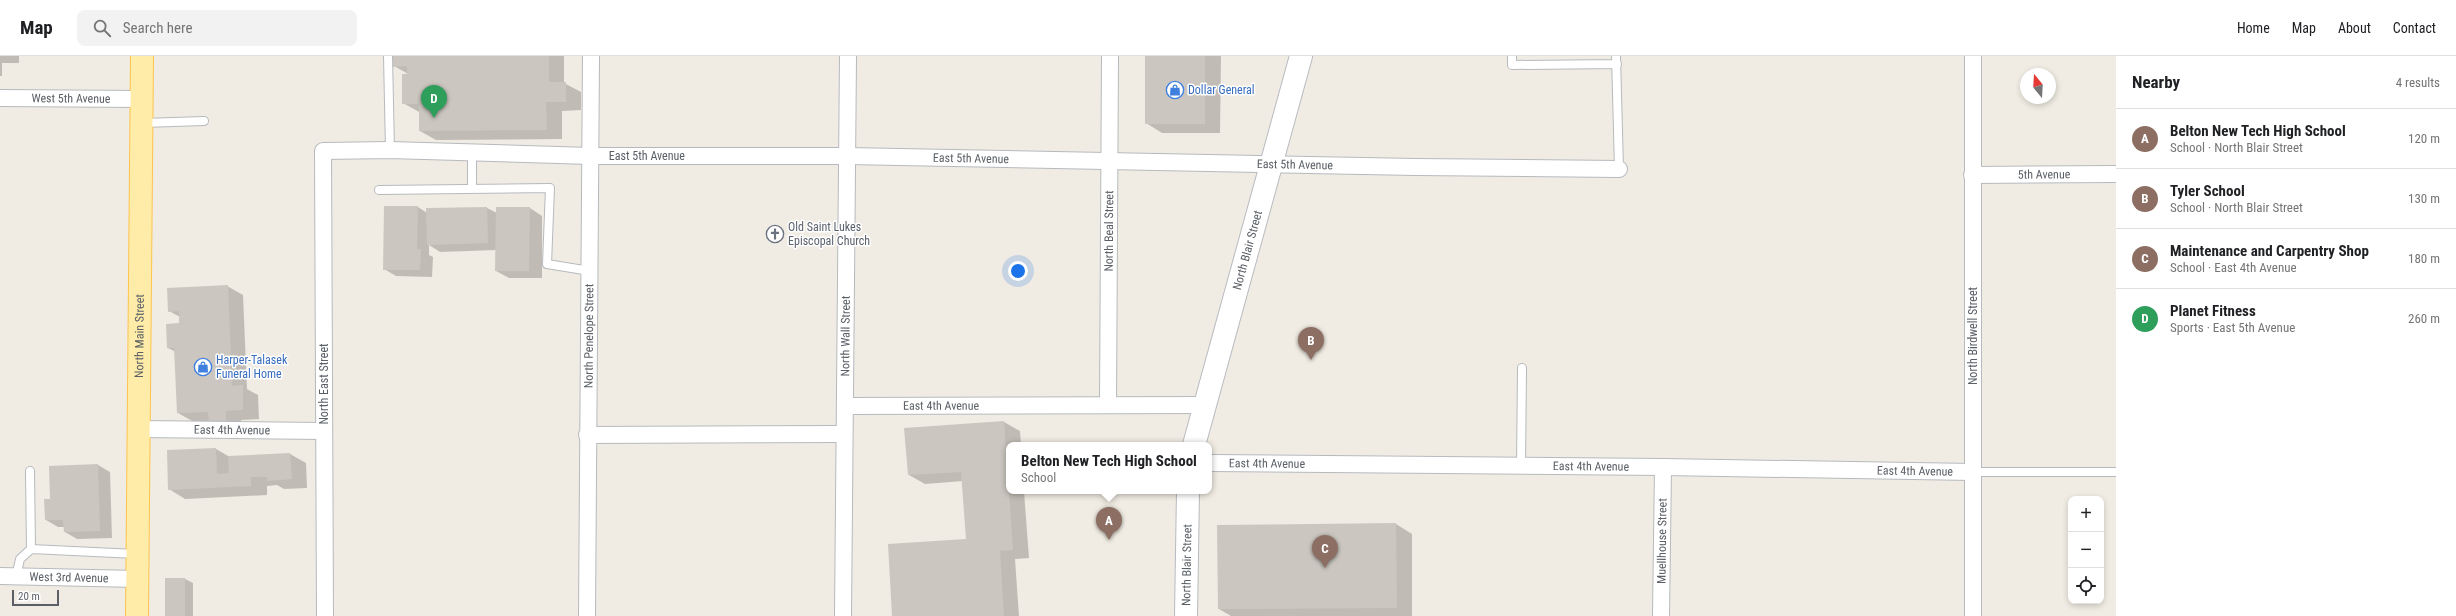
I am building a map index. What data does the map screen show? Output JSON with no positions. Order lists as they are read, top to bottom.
{
  "streets": {
    "main road": ["North Main Street"],
    "street": [
      "West 5th Avenue",
      "East 5th Avenue",
      "5th Avenue",
      "North Beal Street",
      "North Blair Street",
      "North Penelope Street",
      "North Wall Street",
      "North Birdwell Street",
      "North East Street",
      "East 4th Avenue",
      "Muellhouse Street",
      "West 3rd Avenue"
    ]
  },
  "crossings": [
    ["West 5th Avenue", "North Main Street"],
    ["East 5th Avenue", "North Beal Street"],
    ["East 5th Avenue", "North Blair Street"],
    ["East 5th Avenue", "North Penelope Street"],
    ["East 5th Avenue", "North Wall Street"],
    ["East 5th Avenue", "North East Street"],
    ["5th Avenue", "North Birdwell Street"],
    ["North Beal Street", "East 4th Avenue"],
    ["North Blair Street", "East 4th Avenue"],
    ["North Main Street", "East 4th Avenue"],
    ["North Main Street", "West 3rd Avenue"],
    ["North Wall Street", "East 4th Avenue"],
    ["North Birdwell Street", "East 4th Avenue"],
    ["North East Street", "East 4th Avenue"],
    ["East 4th Avenue", "Muellhouse Street"]
  ],
  "places": {
    "shop": ["Dollar General", "Harper-Talasek Funeral Home"],
    "church": ["Old Saint Lukes Episcopal Church"]
  },
  "scale_bar": "20 m",
  "north": "top",
  "page": {
    "header": "Map",
    "search": "Search here",
    "nav": [
      "Home",
      "Map",
      "About",
      "Contact"
    ],
    "heading": ["Nearby", "4 results"],
    "pins": [
      "D",
      "B",
      "A",
      "C"
    ],
    "list": [
      {
        "mark": "A",
        "name": "Belton New Tech High School",
        "note": "School · North Blair Street",
        "value": "120 m"
      },
      {
        "mark": "B",
        "name": "Tyler School",
        "note": "School · North Blair Street",
        "value": "130 m"
      },
      {
        "mark": "C",
        "name": "Maintenance and Carpentry Shop",
        "note": "School · East 4th Avenue",
        "value": "180 m"
      },
      {
        "mark": "D",
        "name": "Planet Fitness",
        "note": "Sports · East 5th Avenue",
        "value": "260 m"
      }
    ],
    "popup": ["Belton New Tech High School", "School"],
    "map_buttons": ["+", "−"],
    "scale": "20 m"
  }
}
